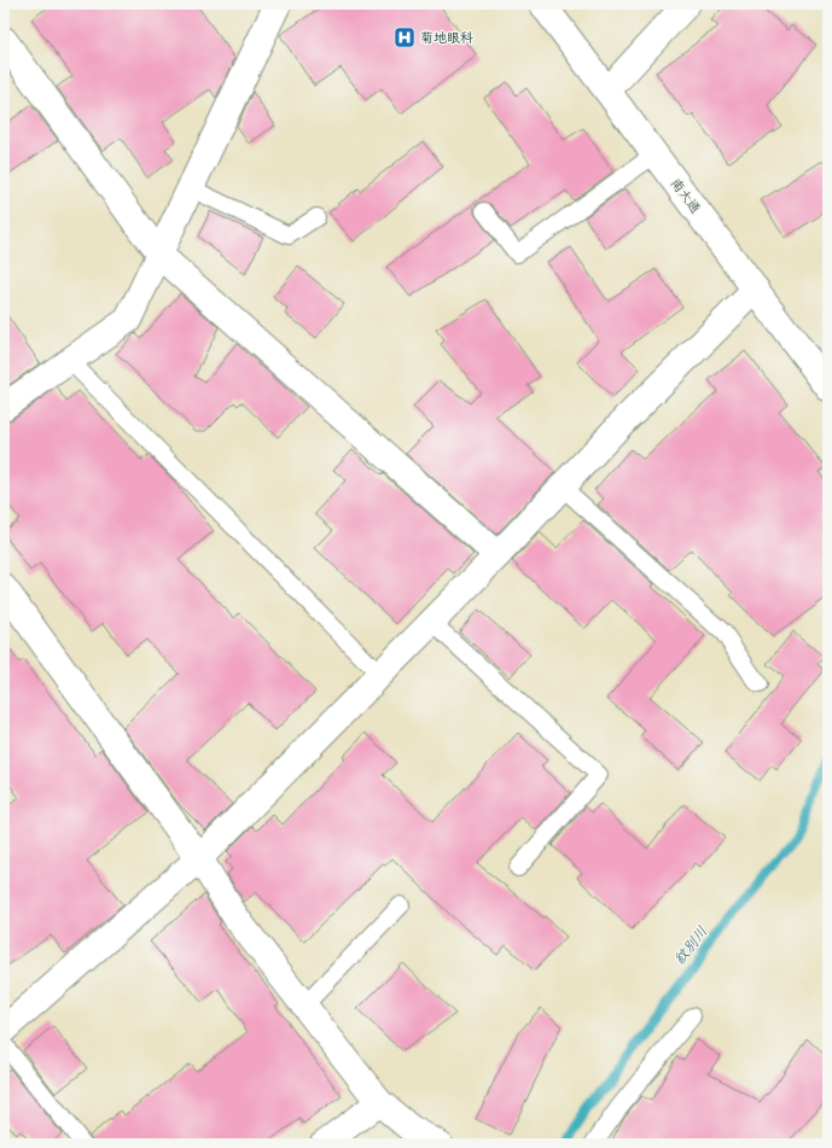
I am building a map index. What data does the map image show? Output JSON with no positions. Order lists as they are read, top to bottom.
{
  "streets": {
    "street": ["南大通"]
  },
  "water": ["紋別川"],
  "places": {
    "hospital": ["菊地眼科"]
  }
}
